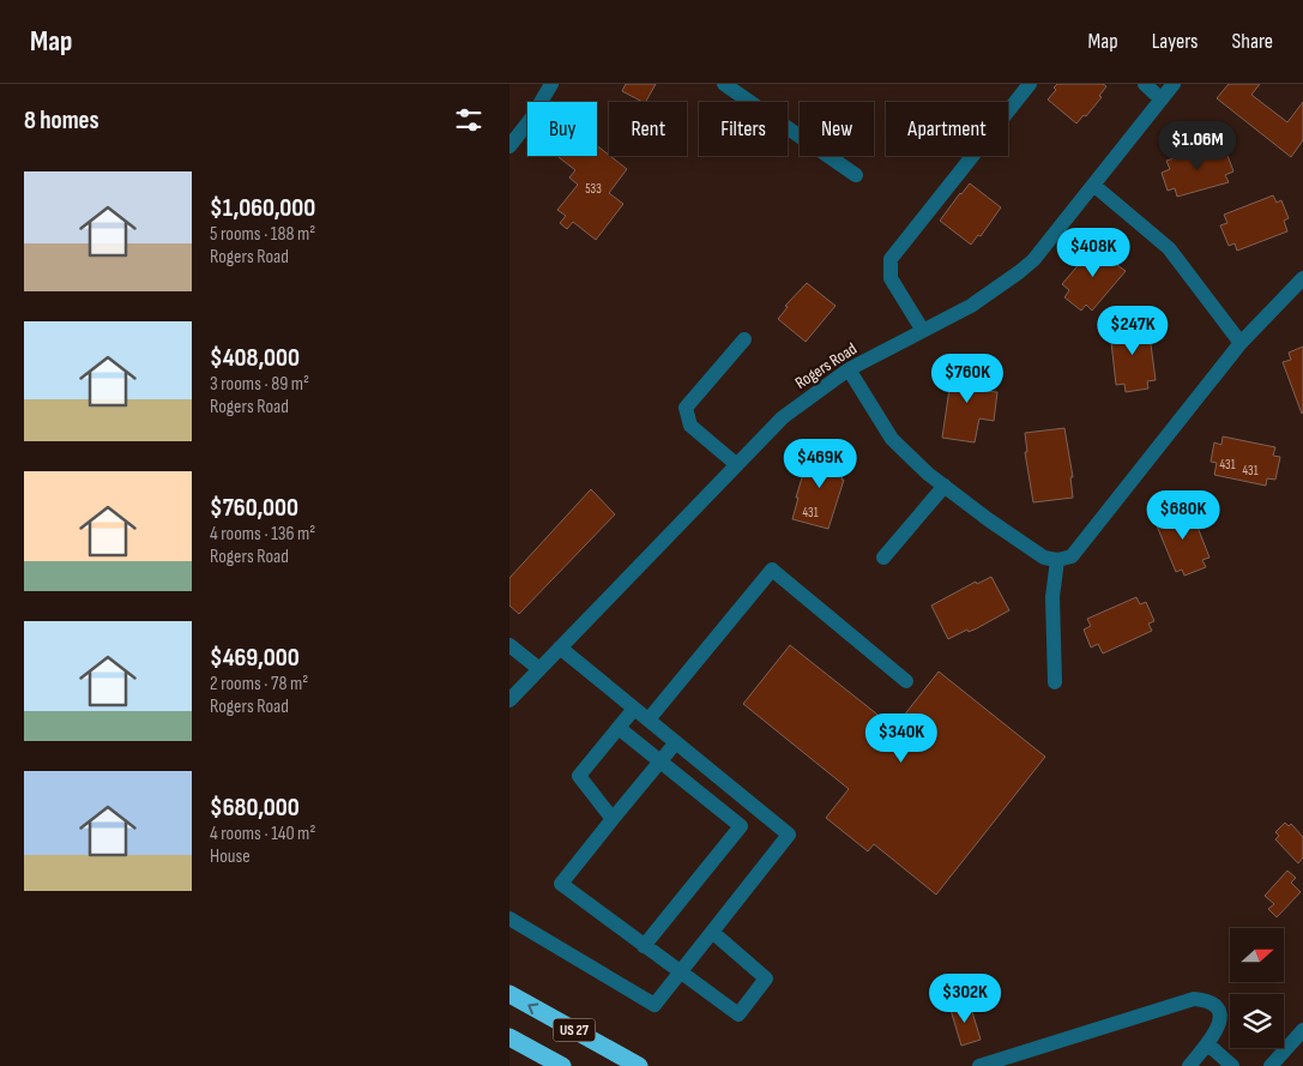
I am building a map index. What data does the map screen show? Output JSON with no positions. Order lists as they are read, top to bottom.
{
  "streets": {
    "highway": ["US 27"],
    "street": ["Rogers Road"]
  },
  "house_numbers": [
    "533",
    "431",
    "431",
    "431"
  ],
  "north": "right",
  "page": {
    "header": "Map",
    "nav": ["Map", "Layers", "Share"],
    "heading": "8 homes",
    "chip": [
      "Buy",
      "Rent",
      "Filters",
      "New",
      "Apartment"
    ],
    "price": [
      "$1.06M",
      "$408K",
      "$247K",
      "$760K",
      "$469K",
      "$680K",
      "$340K",
      "$302K"
    ],
    "list": [
      {
        "name": "$1,060,000",
        "note": "5 rooms · 188 m² · Rogers Road"
      },
      {
        "name": "$408,000",
        "note": "3 rooms · 89 m² · Rogers Road"
      },
      {
        "name": "$760,000",
        "note": "4 rooms · 136 m² · Rogers Road"
      },
      {
        "name": "$469,000",
        "note": "2 rooms · 78 m² · Rogers Road"
      },
      {
        "name": "$680,000",
        "note": "4 rooms · 140 m² · House"
      }
    ]
  }
}
